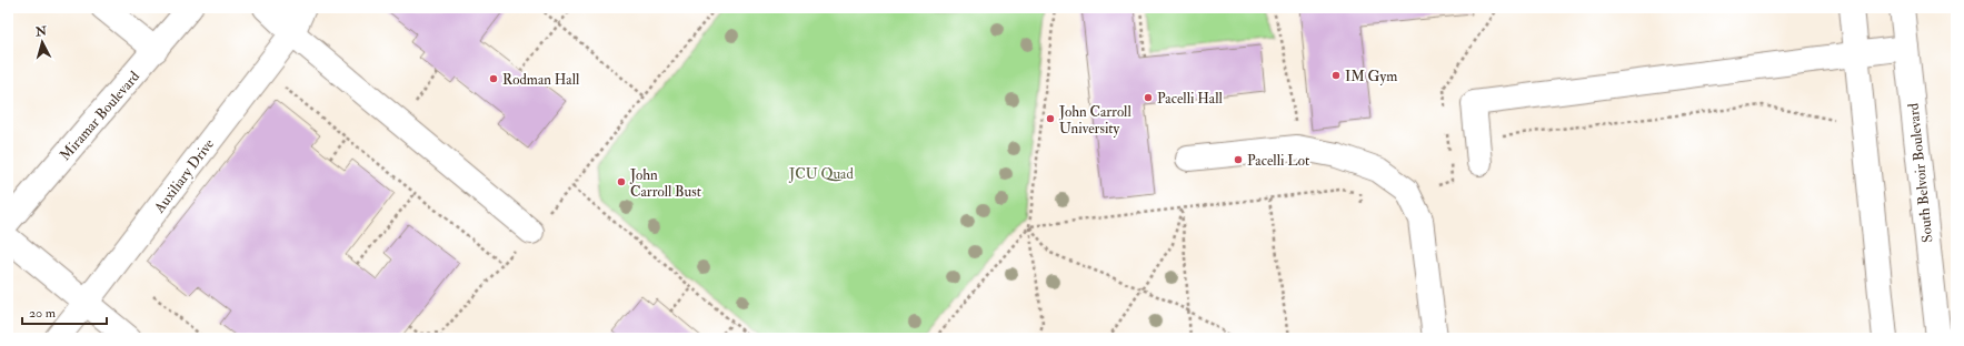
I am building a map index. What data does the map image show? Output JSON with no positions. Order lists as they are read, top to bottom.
{
  "streets": {
    "street": ["Miramar Boulevard", "South Belvoir Boulevard", "Auxiliary Drive"]
  },
  "parks": ["JCU Quad"],
  "places": [
    "IM Gym",
    "Rodman Hall",
    "Pacelli Hall",
    "John Carroll University",
    "Pacelli Lot",
    "John Carroll Bust"
  ],
  "scale_bar": "20 m",
  "north": "top"
}
